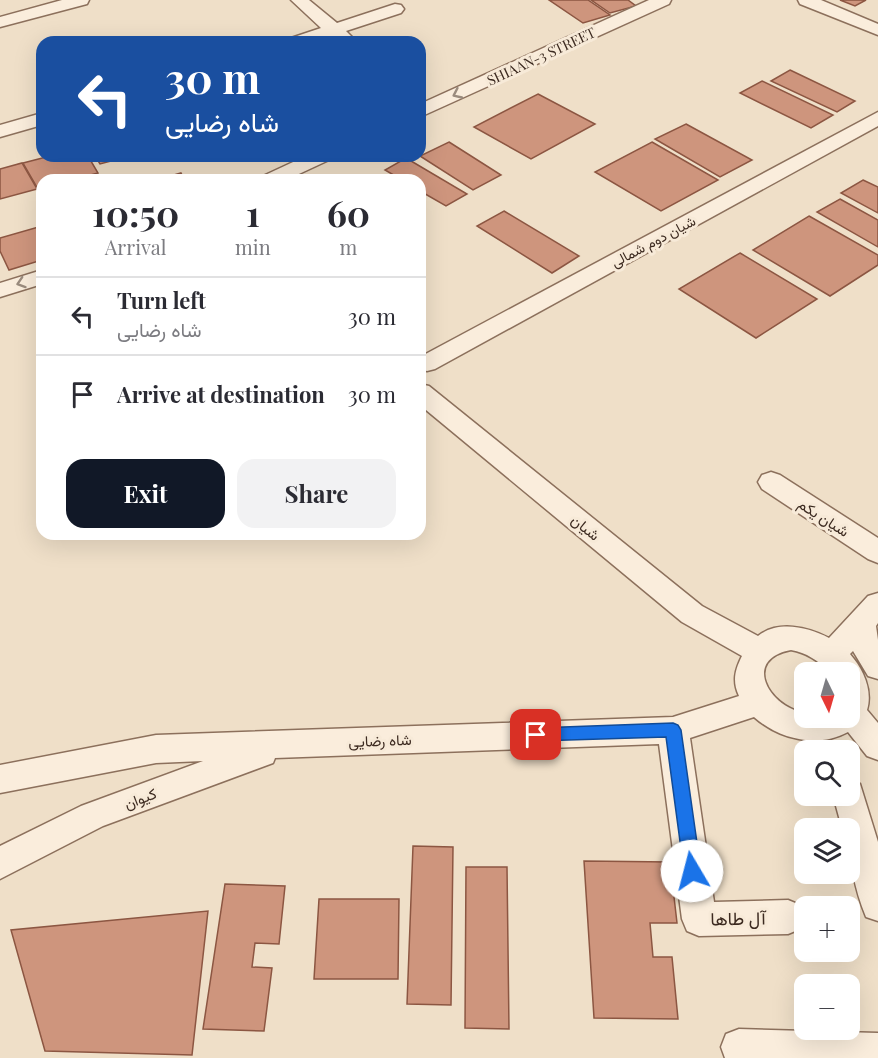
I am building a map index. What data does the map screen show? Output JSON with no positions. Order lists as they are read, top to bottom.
{
  "streets": {
    "street": [
      "SHIAAN-3 STREET",
      "شیان دوم شمالی",
      "شیان یکم",
      "شیان",
      "شاه رضایی",
      "کیوان",
      "آل طاها"
    ]
  },
  "crossings": [
    ["شاه رضایی", "کیوان"],
    ["شاه رضایی", "آل طاها"]
  ],
  "one_way": ["SHIAAN-3 STREET"],
  "north": "bottom",
  "page": {
    "turn": ["30 m", "شاه رضایی"],
    "eta": [
      "10:50",
      "Arrival",
      "1",
      "min",
      "60",
      "m"
    ],
    "list": [
      {
        "name": "Turn left",
        "note": "شاه رضایی",
        "value": "30 m"
      },
      {
        "name": "Arrive at destination",
        "value": "30 m"
      }
    ],
    "buttons": ["Exit", "Share"],
    "map_buttons": ["+", "−"]
  }
}
